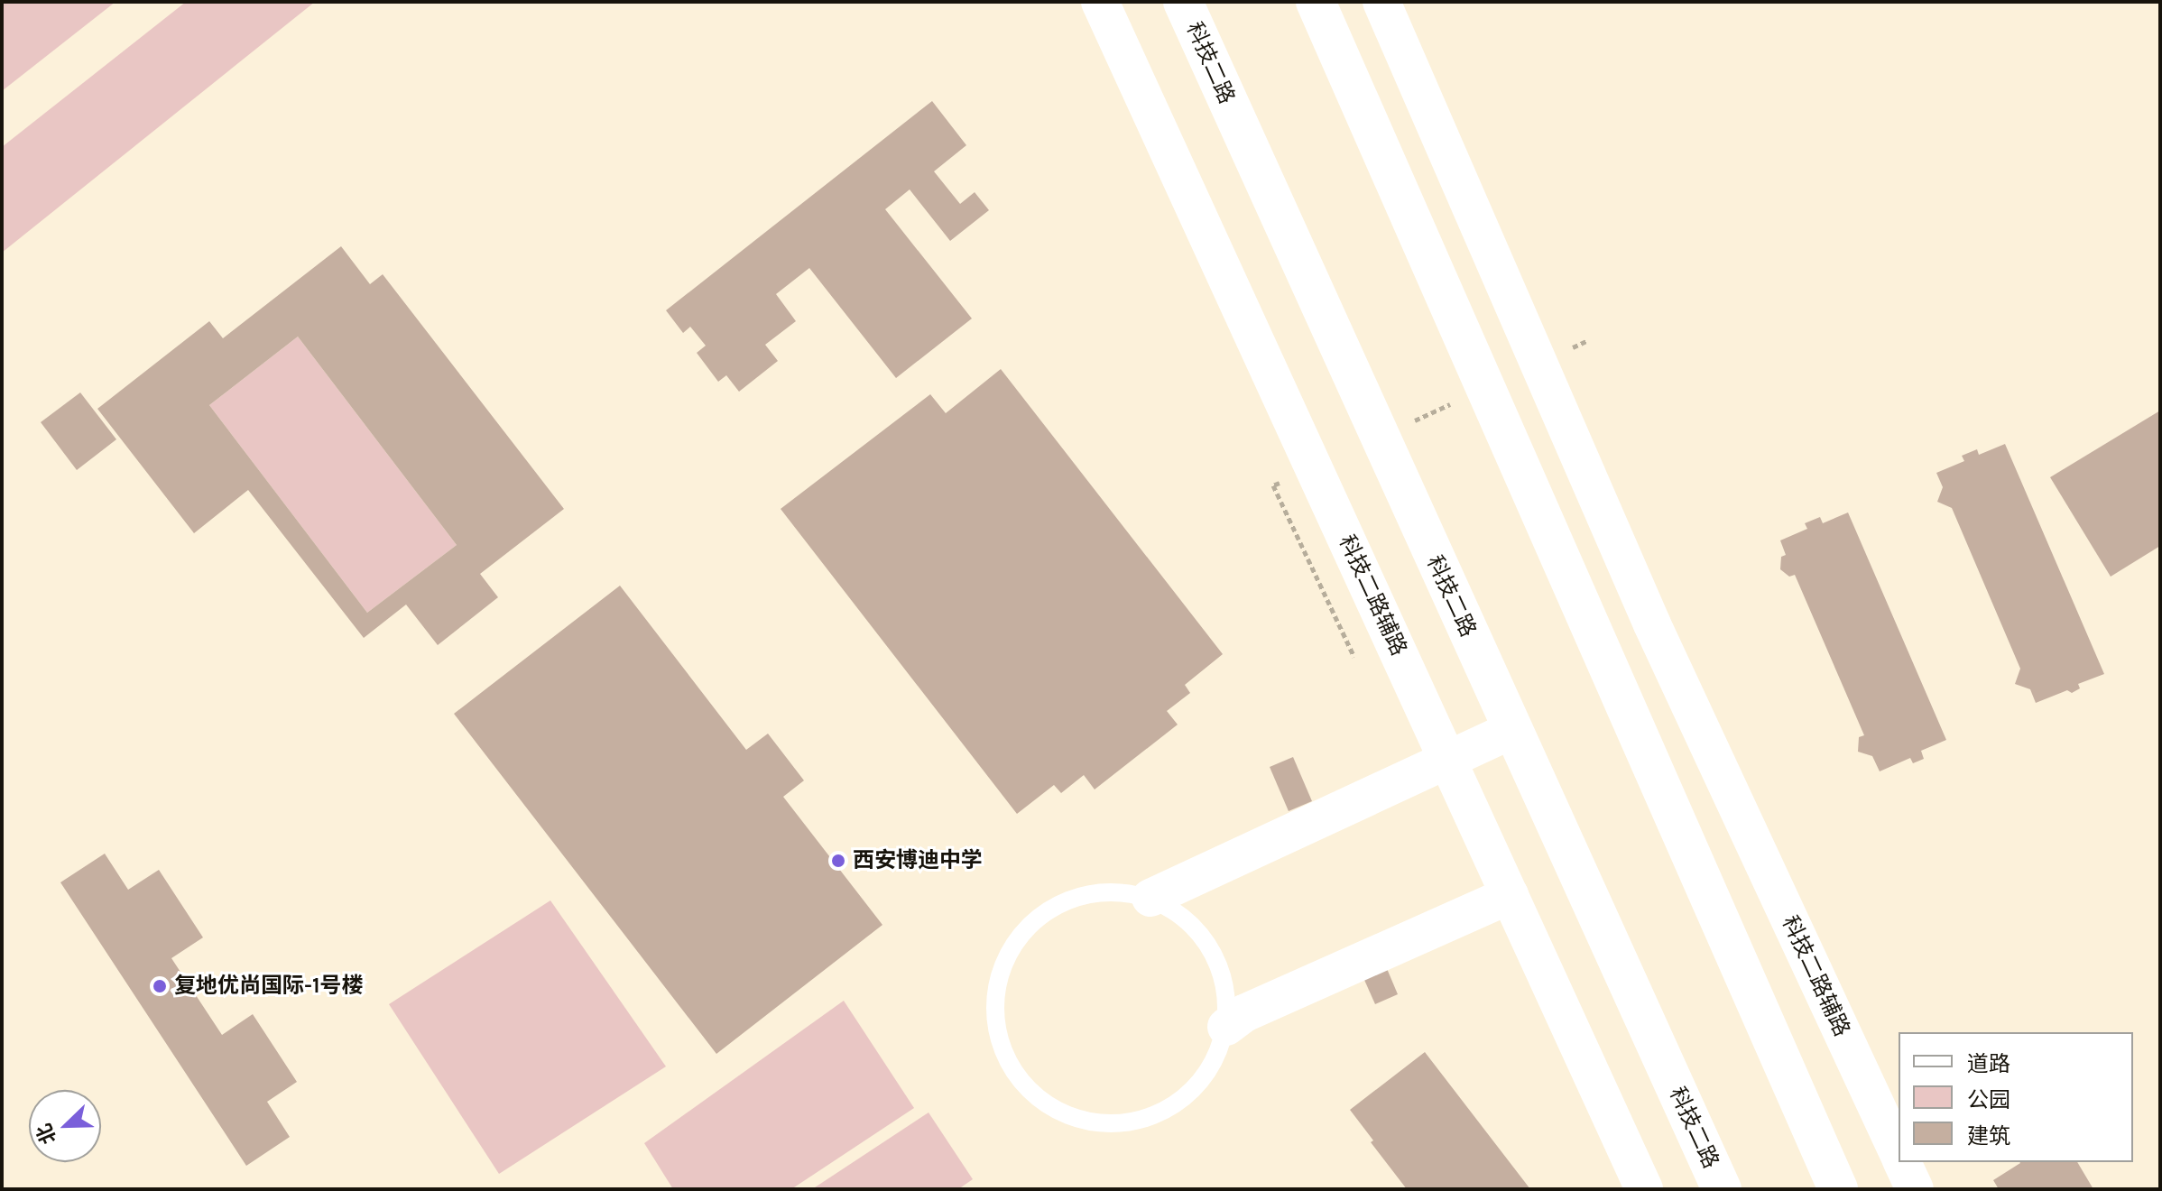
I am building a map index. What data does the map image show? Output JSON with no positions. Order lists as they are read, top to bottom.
{
  "streets": {
    "main road": ["科技二路"],
    "street": ["科技二路辅路"]
  },
  "places": ["西安博迪中学", "复地优尚国际-1号楼"],
  "legend": ["道路", "公园", "建筑"],
  "north": "bottom left"
}
